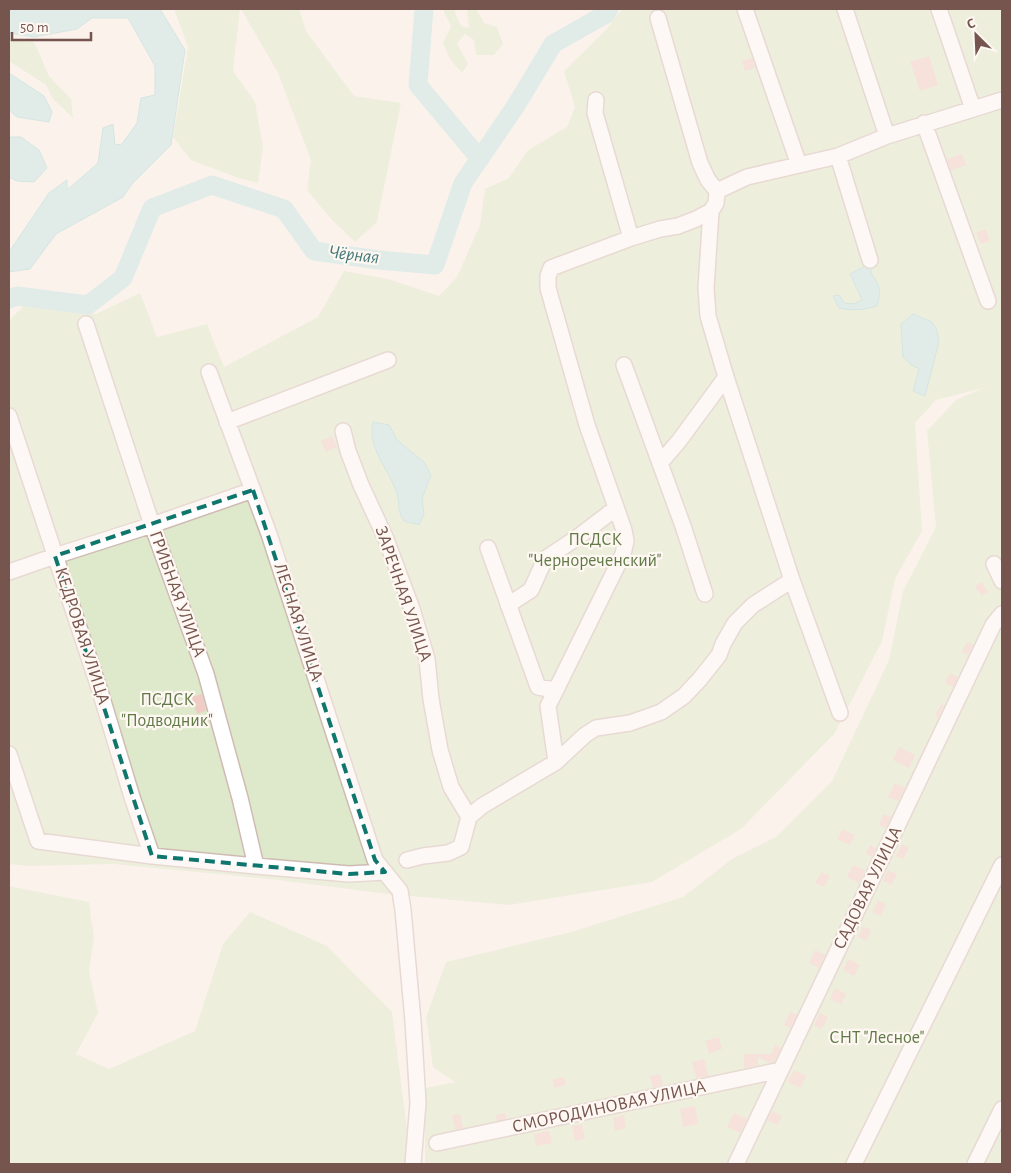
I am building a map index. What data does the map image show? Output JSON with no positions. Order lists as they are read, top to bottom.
{
  "streets": {
    "street": [
      "ГРИБНАЯ УЛИЦА",
      "ЗАРЕЧНАЯ УЛИЦА",
      "ЛЕСНАЯ УЛИЦА",
      "КЕДРОВАЯ УЛИЦА",
      "САДОВАЯ УЛИЦА",
      "СМОРОДИНОВАЯ УЛИЦА"
    ]
  },
  "crossings": [
    ["САДОВАЯ УЛИЦА", "СМОРОДИНОВАЯ УЛИЦА"]
  ],
  "water": ["Чёрная"],
  "parks": ["ПСДСК \"Чернореченский\"", "ПСДСК \"Подводник\"", "СНТ \"Лесное\""],
  "scale_bar": "50 m",
  "north": "top left"
}
